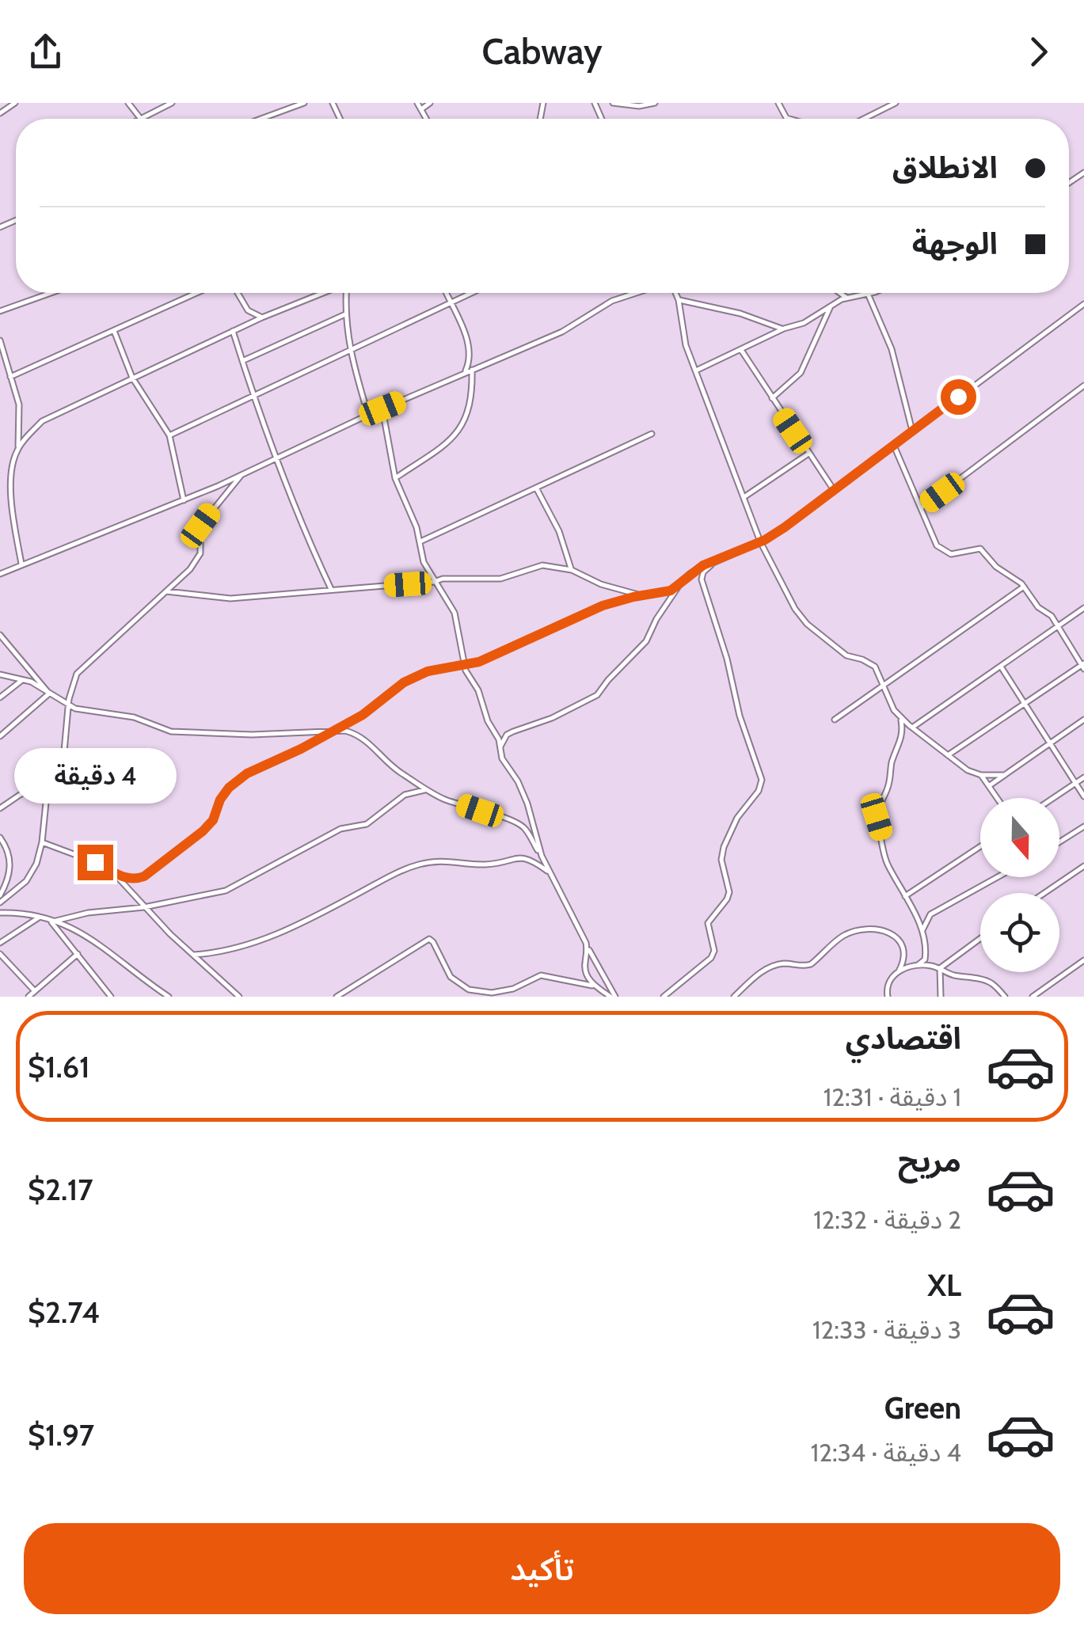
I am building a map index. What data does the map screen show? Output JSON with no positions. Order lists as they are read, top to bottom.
{
  "north": "bottom",
  "page": {
    "header": "Cabway",
    "banner": ["الانطلاق", "الوجهة"],
    "bubble": "4 دقيقة",
    "list": [
      {
        "name": "اقتصادي",
        "note": "1 دقيقة · 12:31",
        "value": "$1.61"
      },
      {
        "name": "مريح",
        "note": "2 دقيقة · 12:32",
        "value": "$2.17"
      },
      {
        "name": "XL",
        "note": "3 دقيقة · 12:33",
        "value": "$2.74"
      },
      {
        "name": "Green",
        "note": "4 دقيقة · 12:34",
        "value": "$1.97"
      }
    ],
    "buttons": "تأكيد"
  }
}
